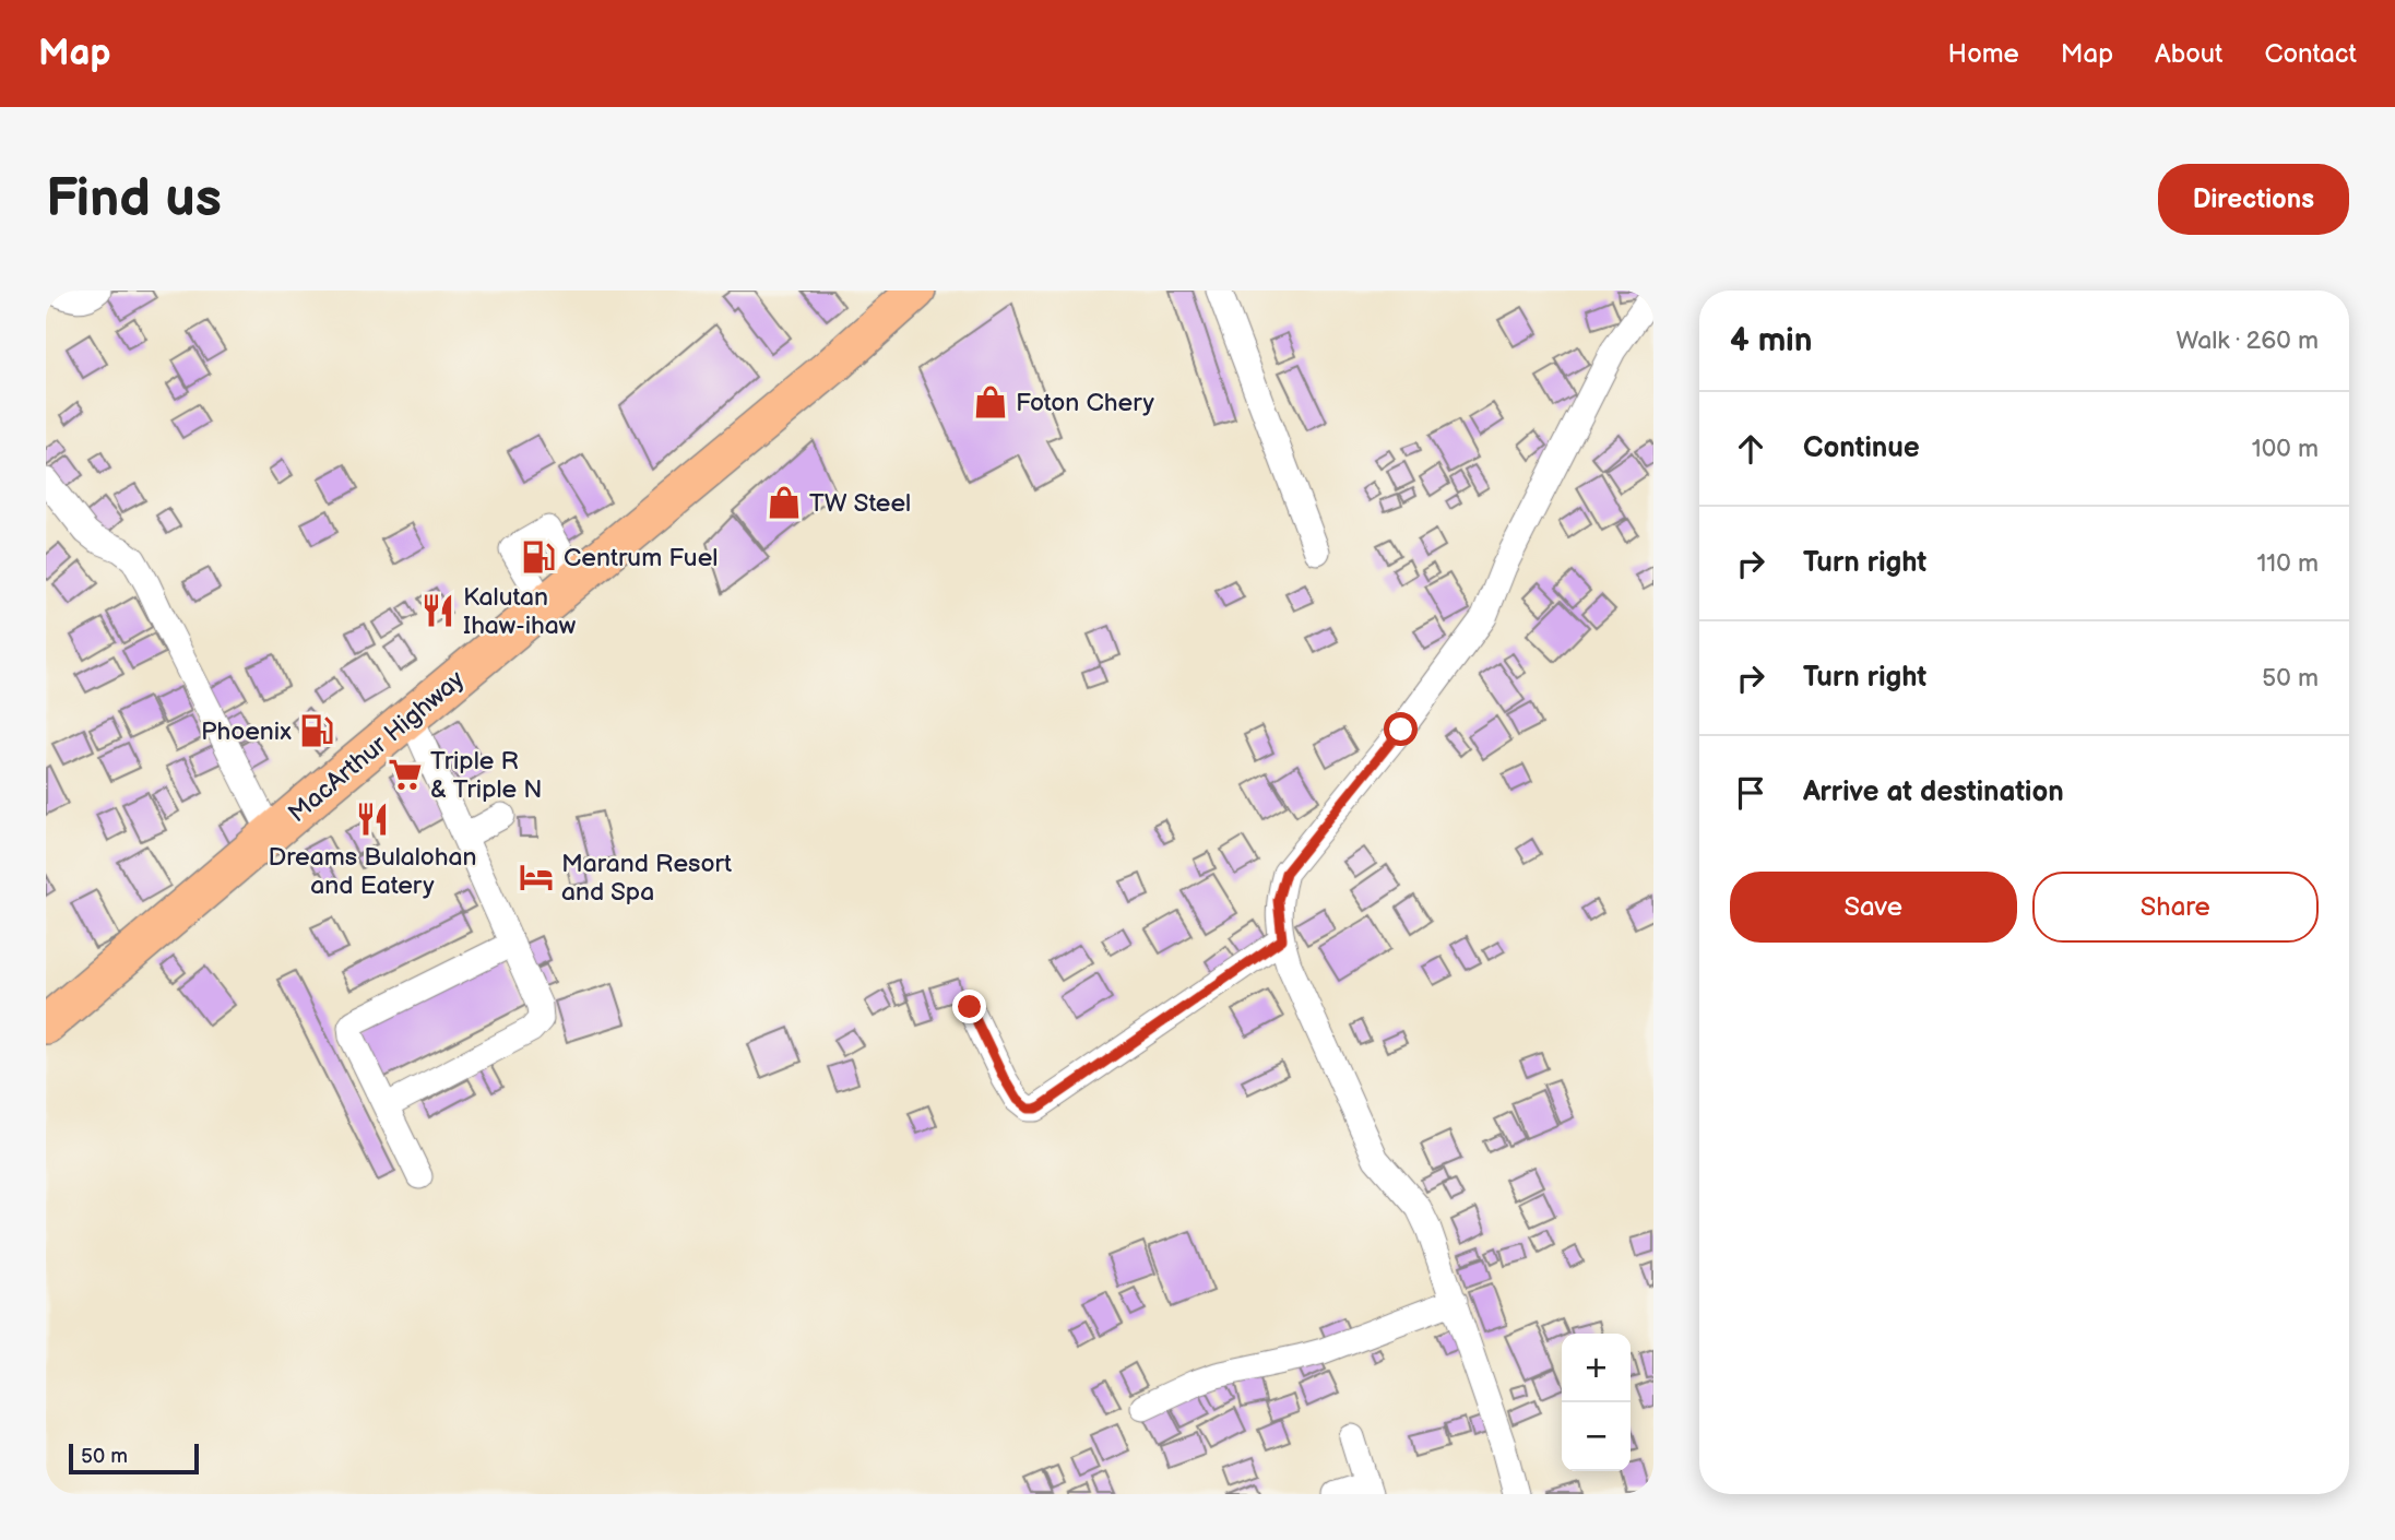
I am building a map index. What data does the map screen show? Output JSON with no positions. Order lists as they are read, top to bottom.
{
  "streets": {
    "highway": ["MacArthur Highway"]
  },
  "places": {
    "shop": ["Foton Chery", "TW Steel"],
    "fuel station": ["Centrum Fuel", "Phoenix"],
    "restaurant": ["Kalutan Ihaw-ihaw", "Dreams Bulalohan and Eatery"],
    "supermarket": ["Triple R & Triple N"],
    "hotel": ["Marand Resort and Spa"]
  },
  "scale_bar": "50 m",
  "page": {
    "header": "Map",
    "nav": [
      "Home",
      "Map",
      "About",
      "Contact"
    ],
    "buttons": [
      "Directions",
      ["Save", "Share"]
    ],
    "title": "Find us",
    "heading": ["4 min", "Walk · 260 m"],
    "list": [
      ["Continue", "100 m"],
      ["Turn right", "110 m"],
      ["Turn right", "50 m"],
      "Arrive at destination"
    ],
    "map_buttons": ["+", "−"],
    "scale": "50 m"
  }
}
